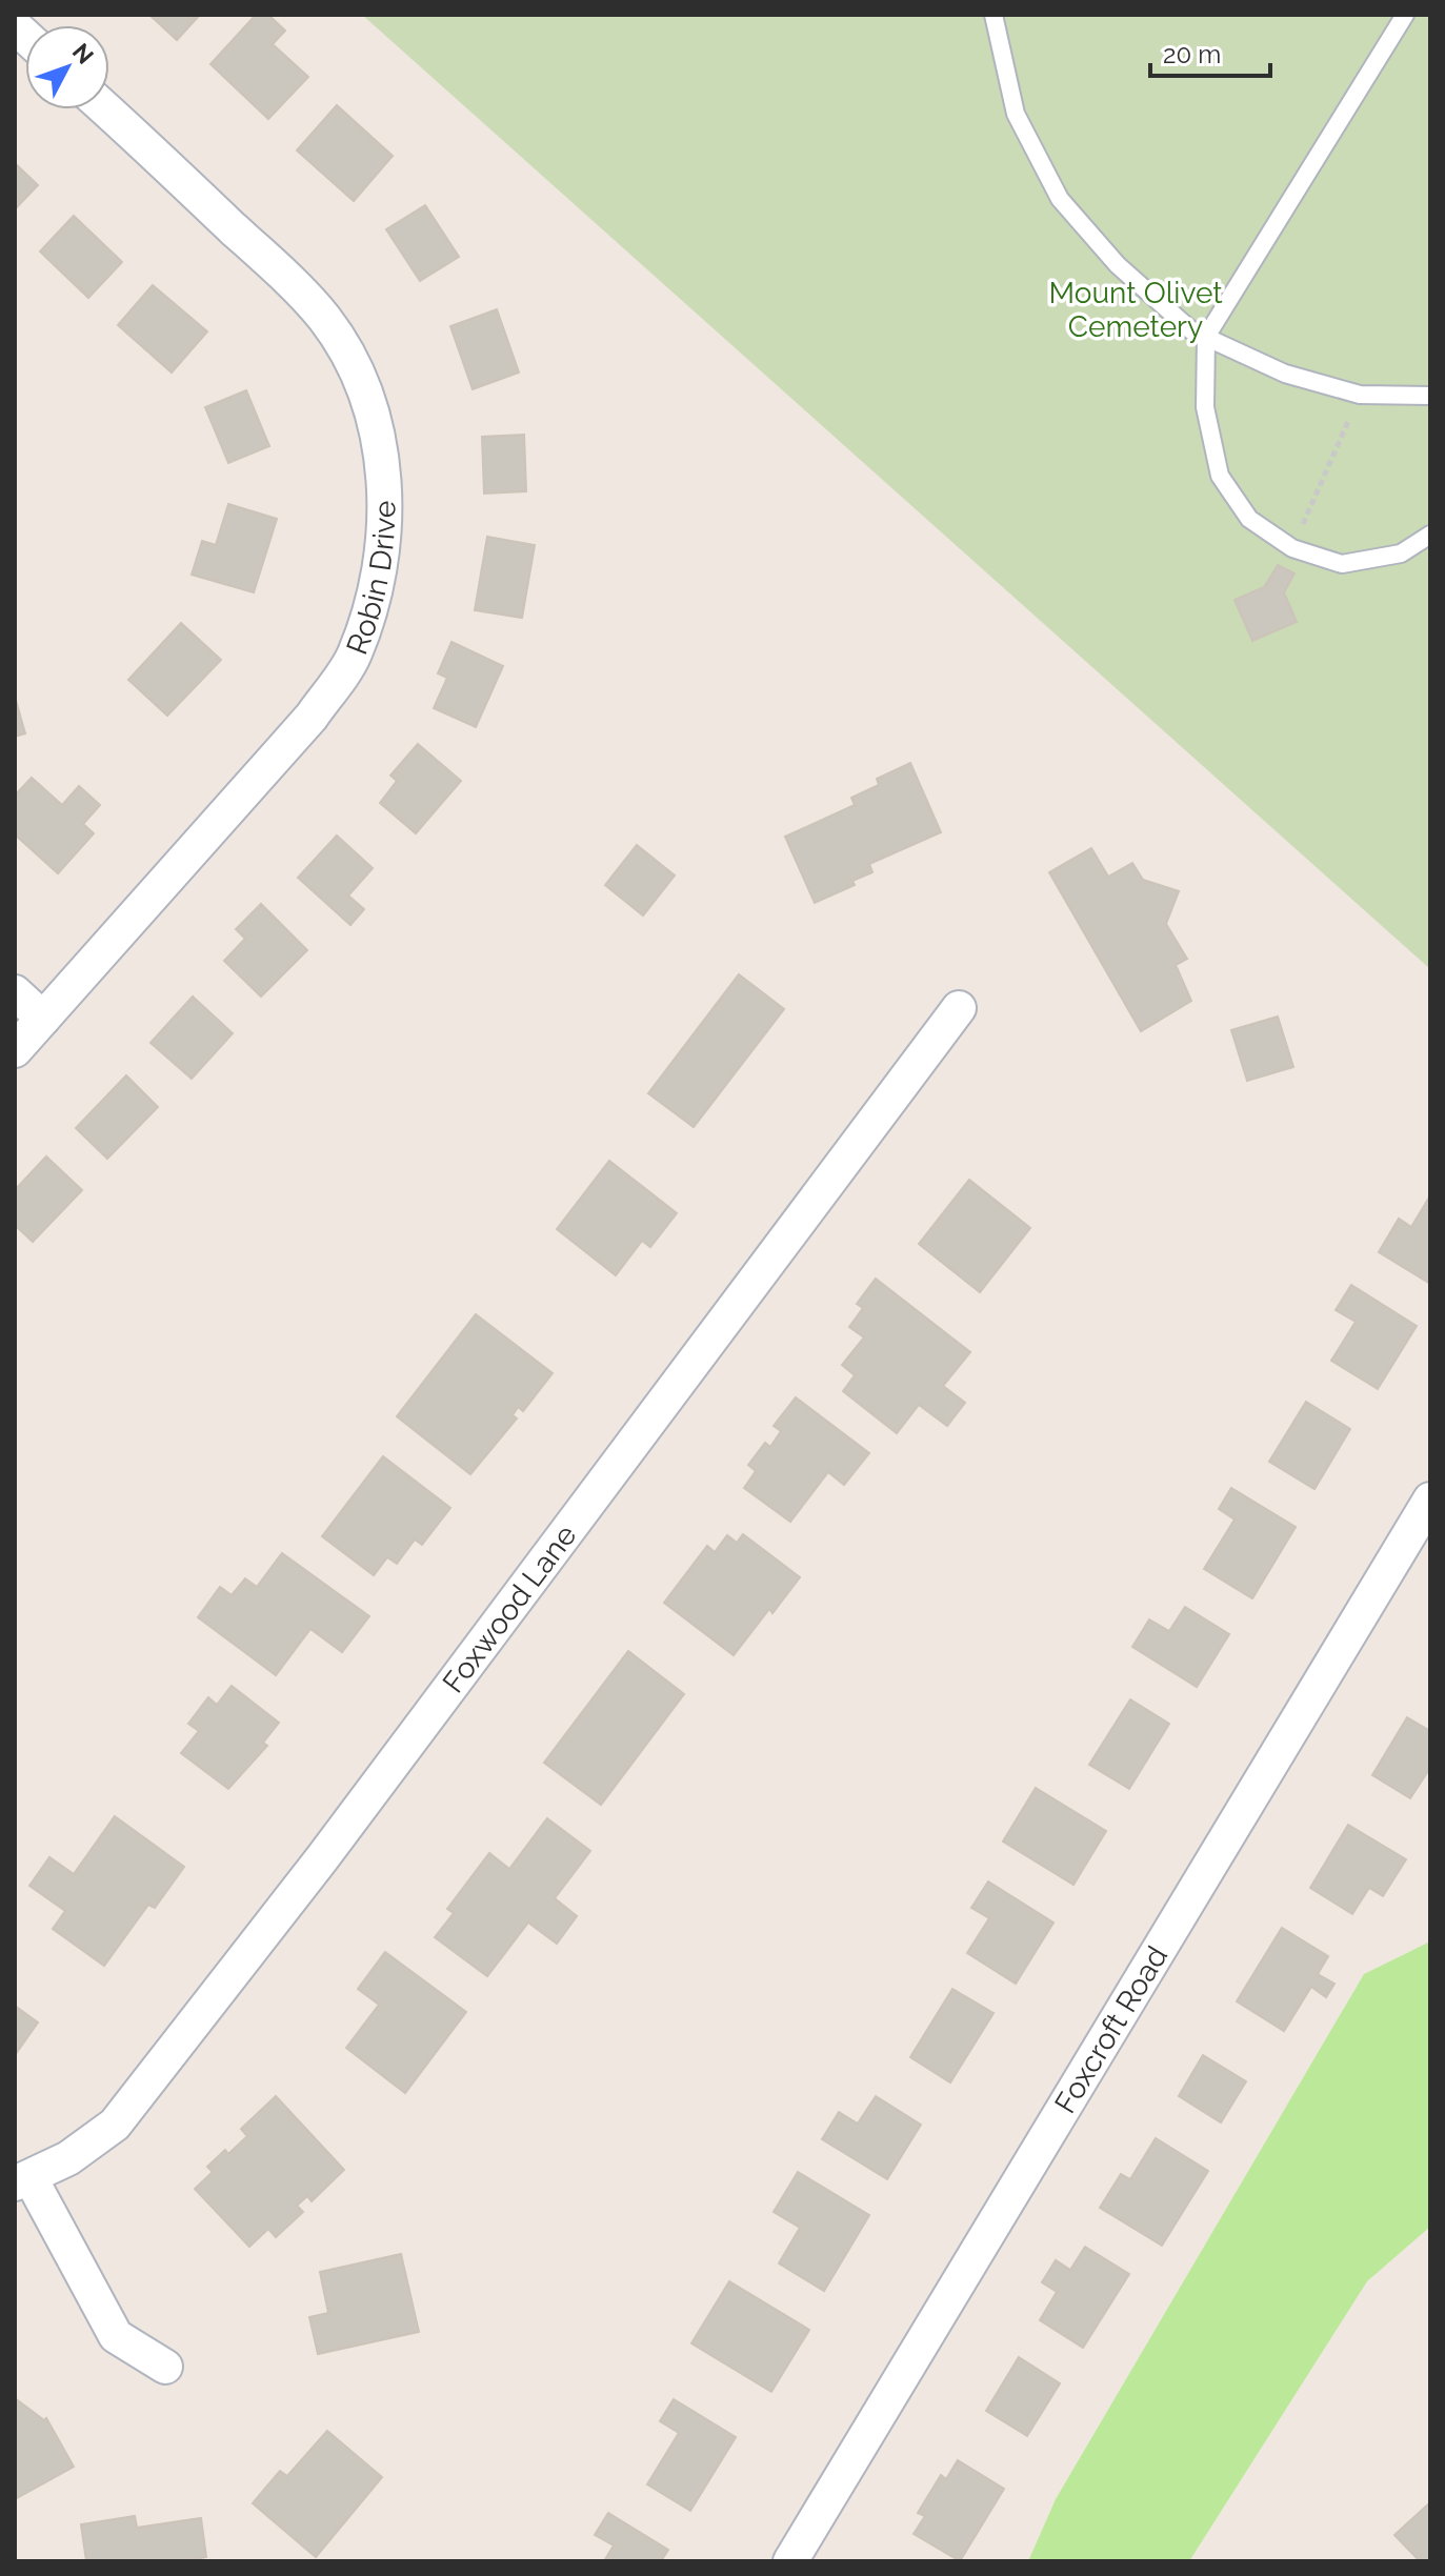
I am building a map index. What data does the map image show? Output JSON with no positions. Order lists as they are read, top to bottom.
{
  "streets": {
    "street": ["Robin Drive", "Foxwood Lane", "Foxcroft Road"]
  },
  "parks": ["Mount Olivet Cemetery"],
  "scale_bar": "20 m",
  "north": "top right"
}
